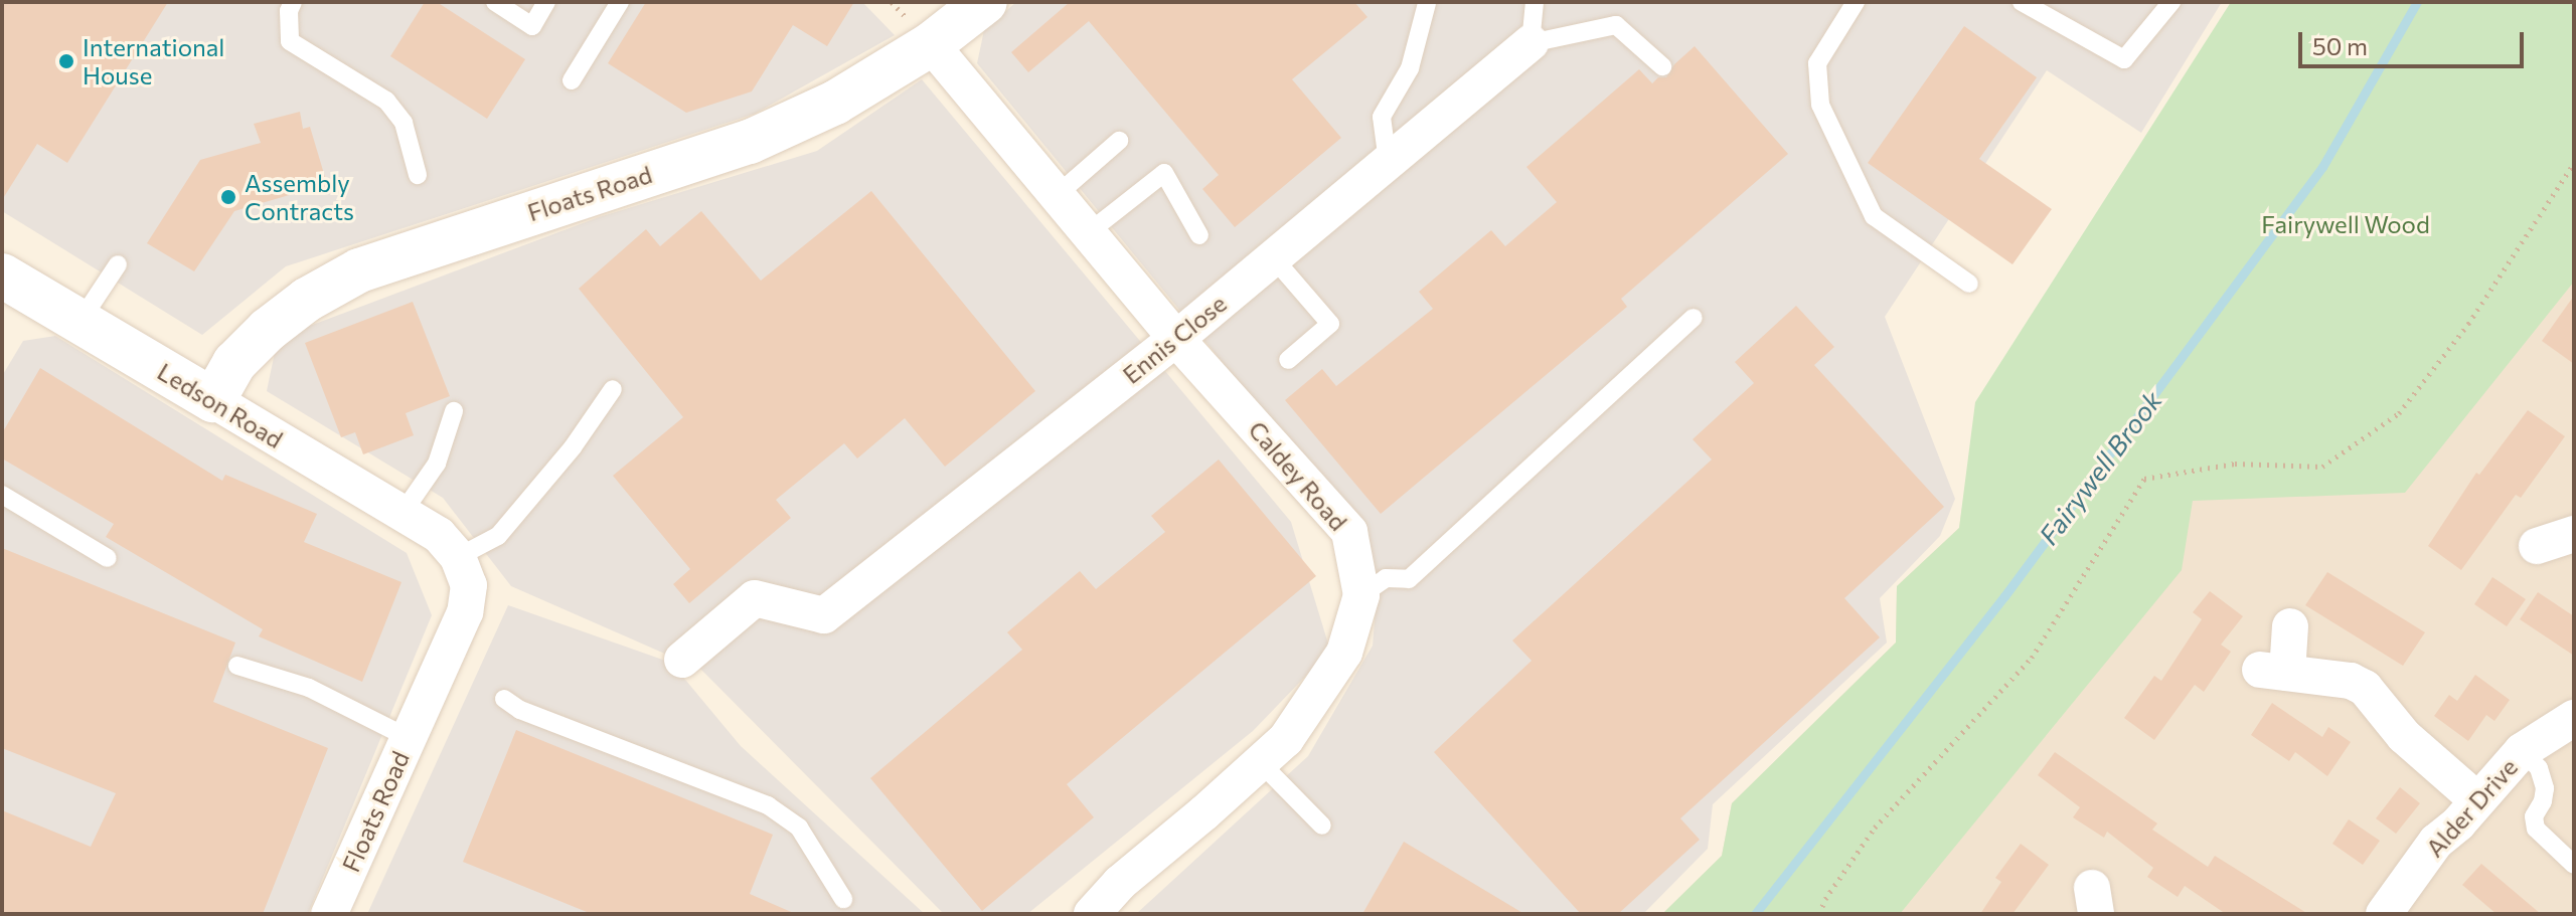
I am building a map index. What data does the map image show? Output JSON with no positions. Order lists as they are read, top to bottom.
{
  "streets": {
    "street": [
      "Floats Road",
      "Ennis Close",
      "Ledson Road",
      "Caldey Road",
      "Alder Drive"
    ]
  },
  "crossings": [
    ["Floats Road", "Ledson Road"],
    ["Floats Road", "Caldey Road"],
    ["Ennis Close", "Caldey Road"]
  ],
  "water": ["Fairywell Brook"],
  "parks": ["Fairywell Wood"],
  "places": ["International House", "Assembly Contracts"],
  "scale_bar": "50 m"
}
